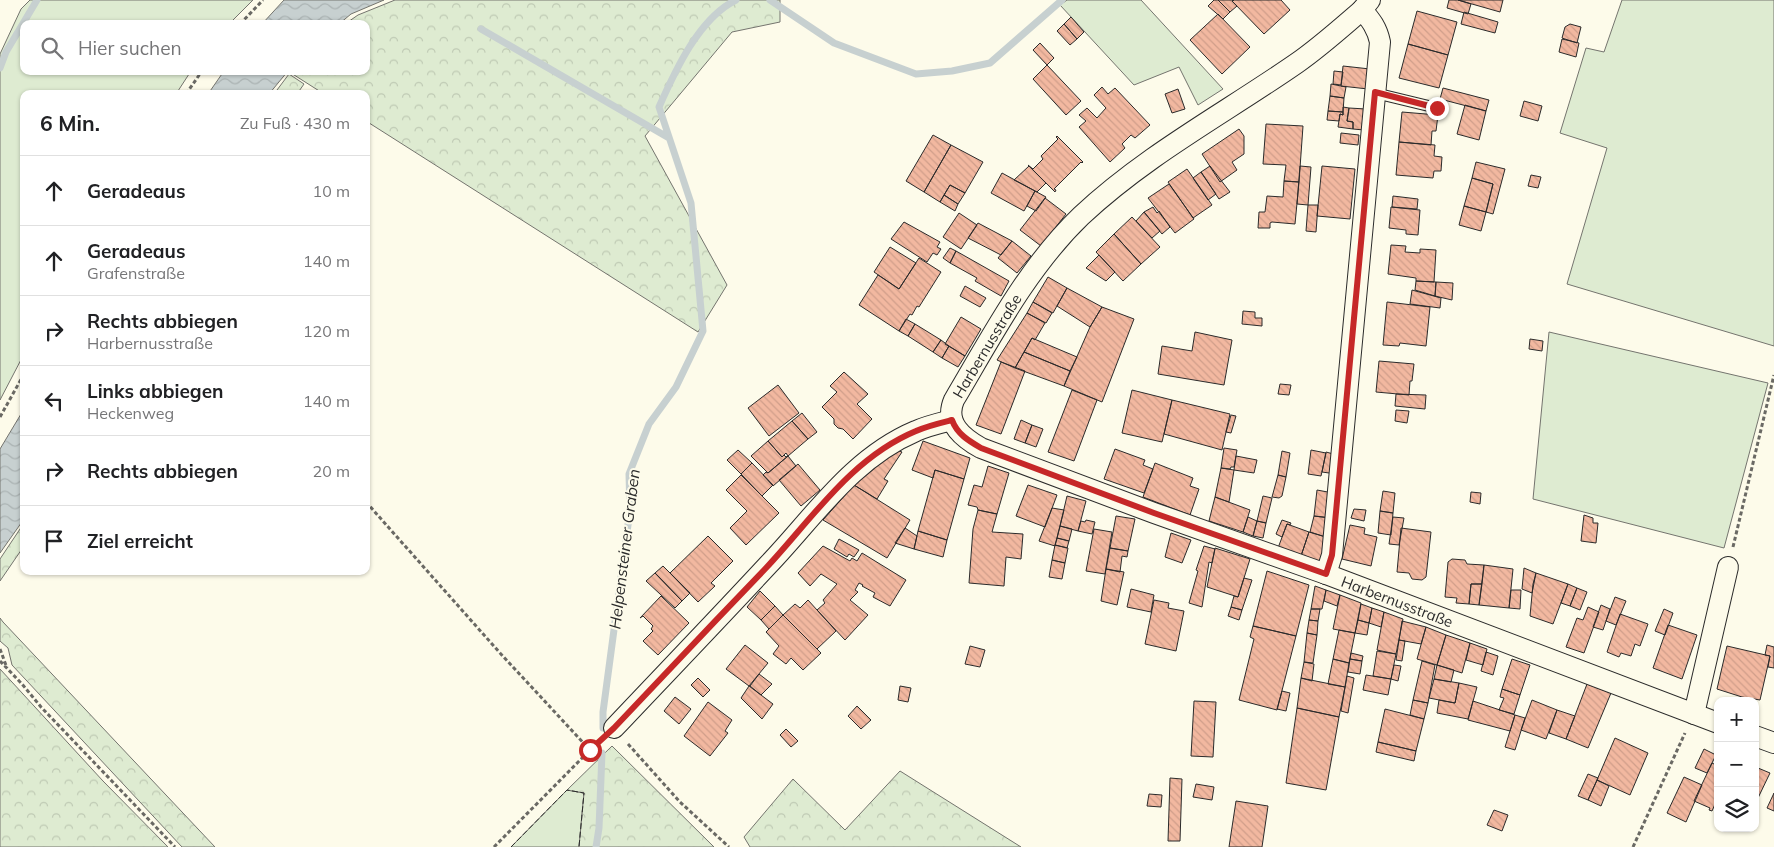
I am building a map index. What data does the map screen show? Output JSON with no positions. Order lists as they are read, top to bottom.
{
  "streets": {
    "street": ["Harbernusstraße"]
  },
  "water": ["Helpensteiner Graben"],
  "page": {
    "search": "Hier suchen",
    "heading": ["6 Min.", "Zu Fuß · 430 m"],
    "list": [
      ["Geradeaus", "10 m"],
      ["Geradeaus", "Grafenstraße", "140 m"],
      ["Rechts abbiegen", "Harbernusstraße", "120 m"],
      ["Links abbiegen", "Heckenweg", "140 m"],
      ["Rechts abbiegen", "20 m"],
      "Ziel erreicht"
    ],
    "map_buttons": ["+", "−"]
  }
}
